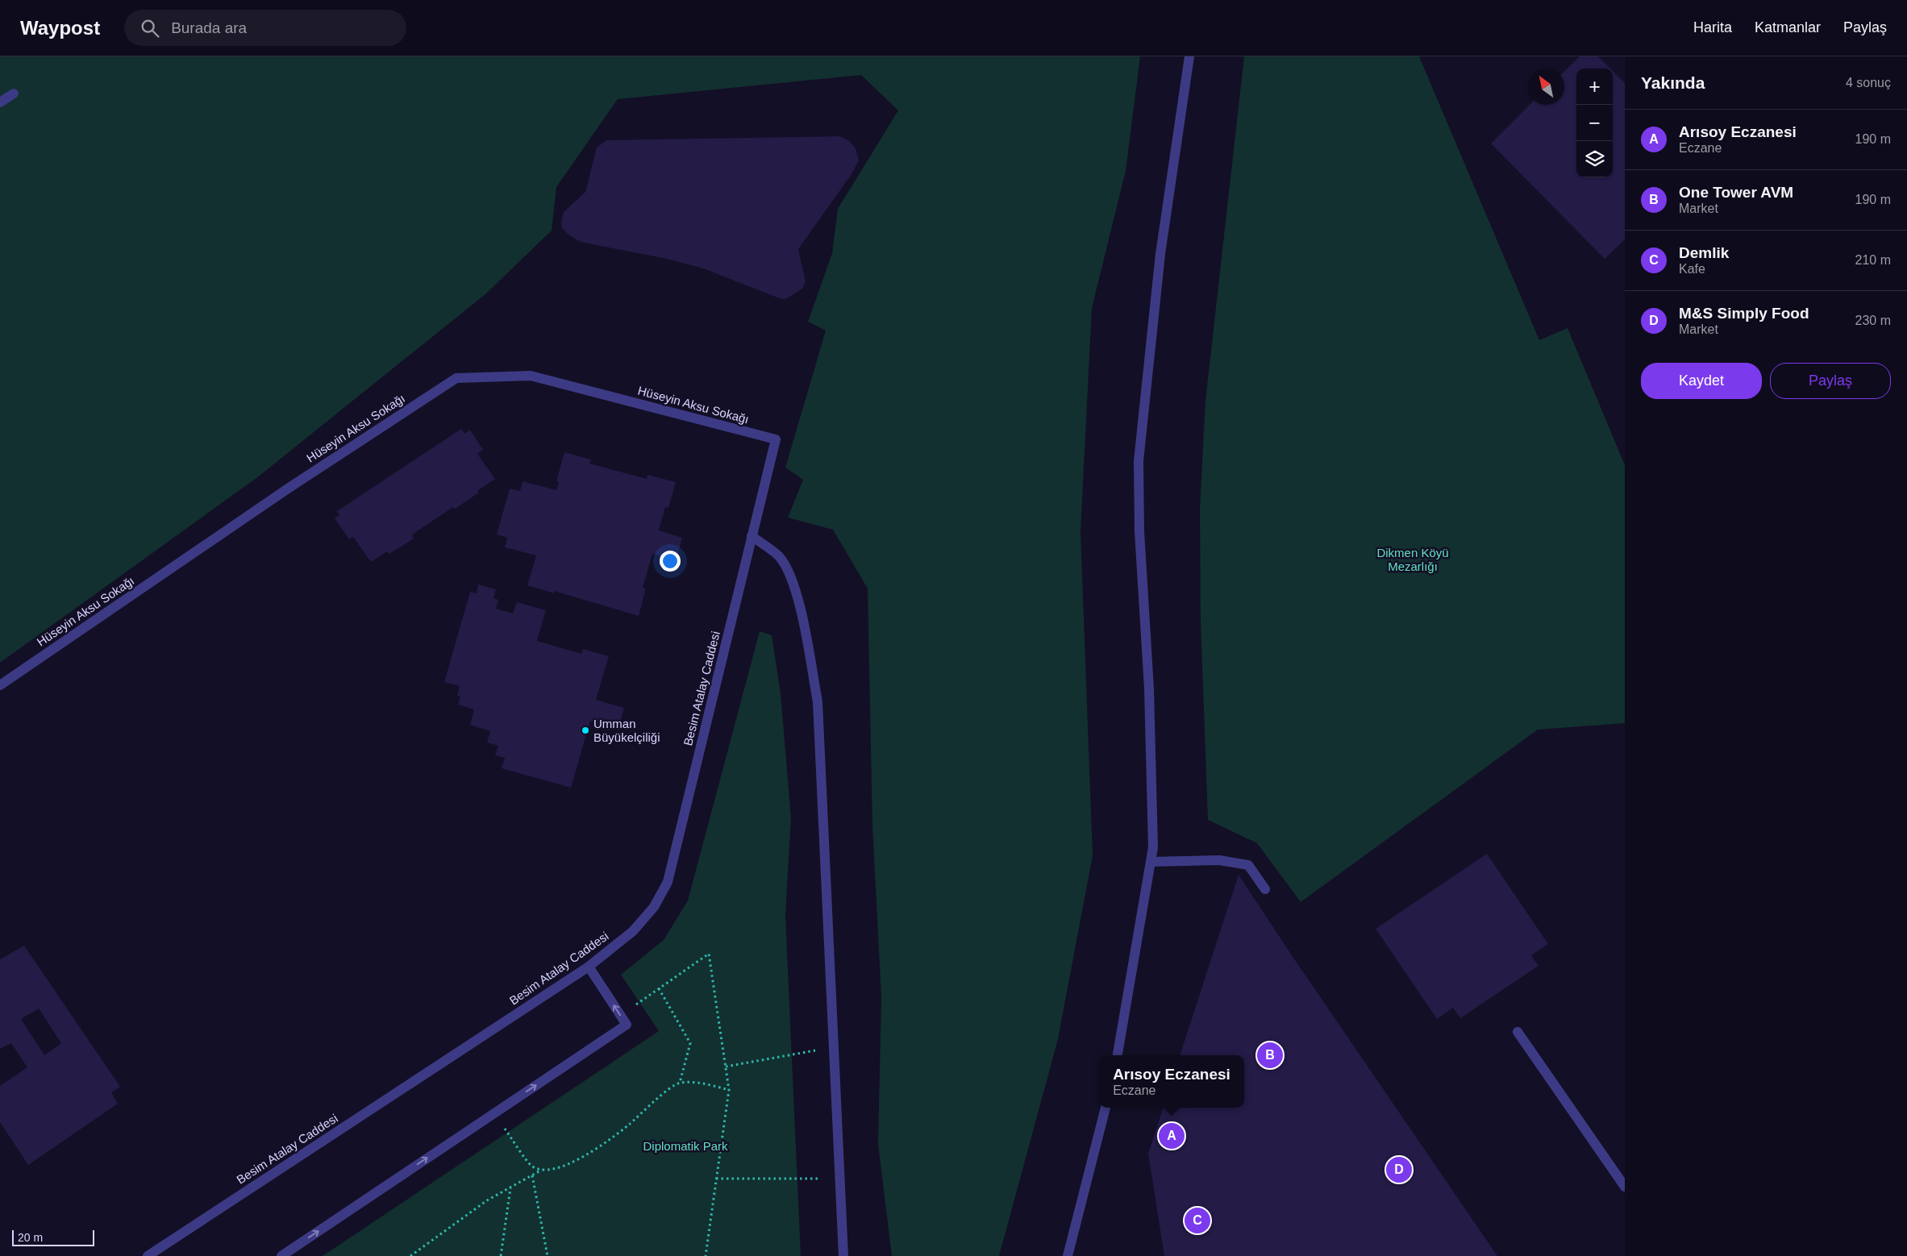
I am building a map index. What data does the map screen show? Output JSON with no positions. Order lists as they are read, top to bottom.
{
  "streets": {
    "street": ["Hüseyin Aksu Sokağı", "Besim Atalay Caddesi"]
  },
  "crossings": [
    ["Hüseyin Aksu Sokağı", "Besim Atalay Caddesi"]
  ],
  "parks": ["Dikmen Köyü Mezarlığı", "Diplomatik Park"],
  "places": ["Umman Büyükelçiliği"],
  "scale_bar": "20 m",
  "north": "top left",
  "page": {
    "header": "Waypost",
    "search": "Burada ara",
    "nav": ["Harita", "Katmanlar", "Paylaş"],
    "heading": ["Yakında", "4 sonuç"],
    "map_buttons": ["+", "−"],
    "list": [
      {
        "mark": "A",
        "name": "Arısoy Eczanesi",
        "note": "Eczane",
        "value": "190 m"
      },
      {
        "mark": "B",
        "name": "One Tower AVM",
        "note": "Market",
        "value": "190 m"
      },
      {
        "mark": "C",
        "name": "Demlik",
        "note": "Kafe",
        "value": "210 m"
      },
      {
        "mark": "D",
        "name": "M&S Simply Food",
        "note": "Market",
        "value": "230 m"
      }
    ],
    "buttons": ["Kaydet", "Paylaş"],
    "pins": [
      "B",
      "A",
      "D",
      "C"
    ],
    "popup": ["Arısoy Eczanesi", "Eczane"],
    "scale": "20 m"
  }
}
